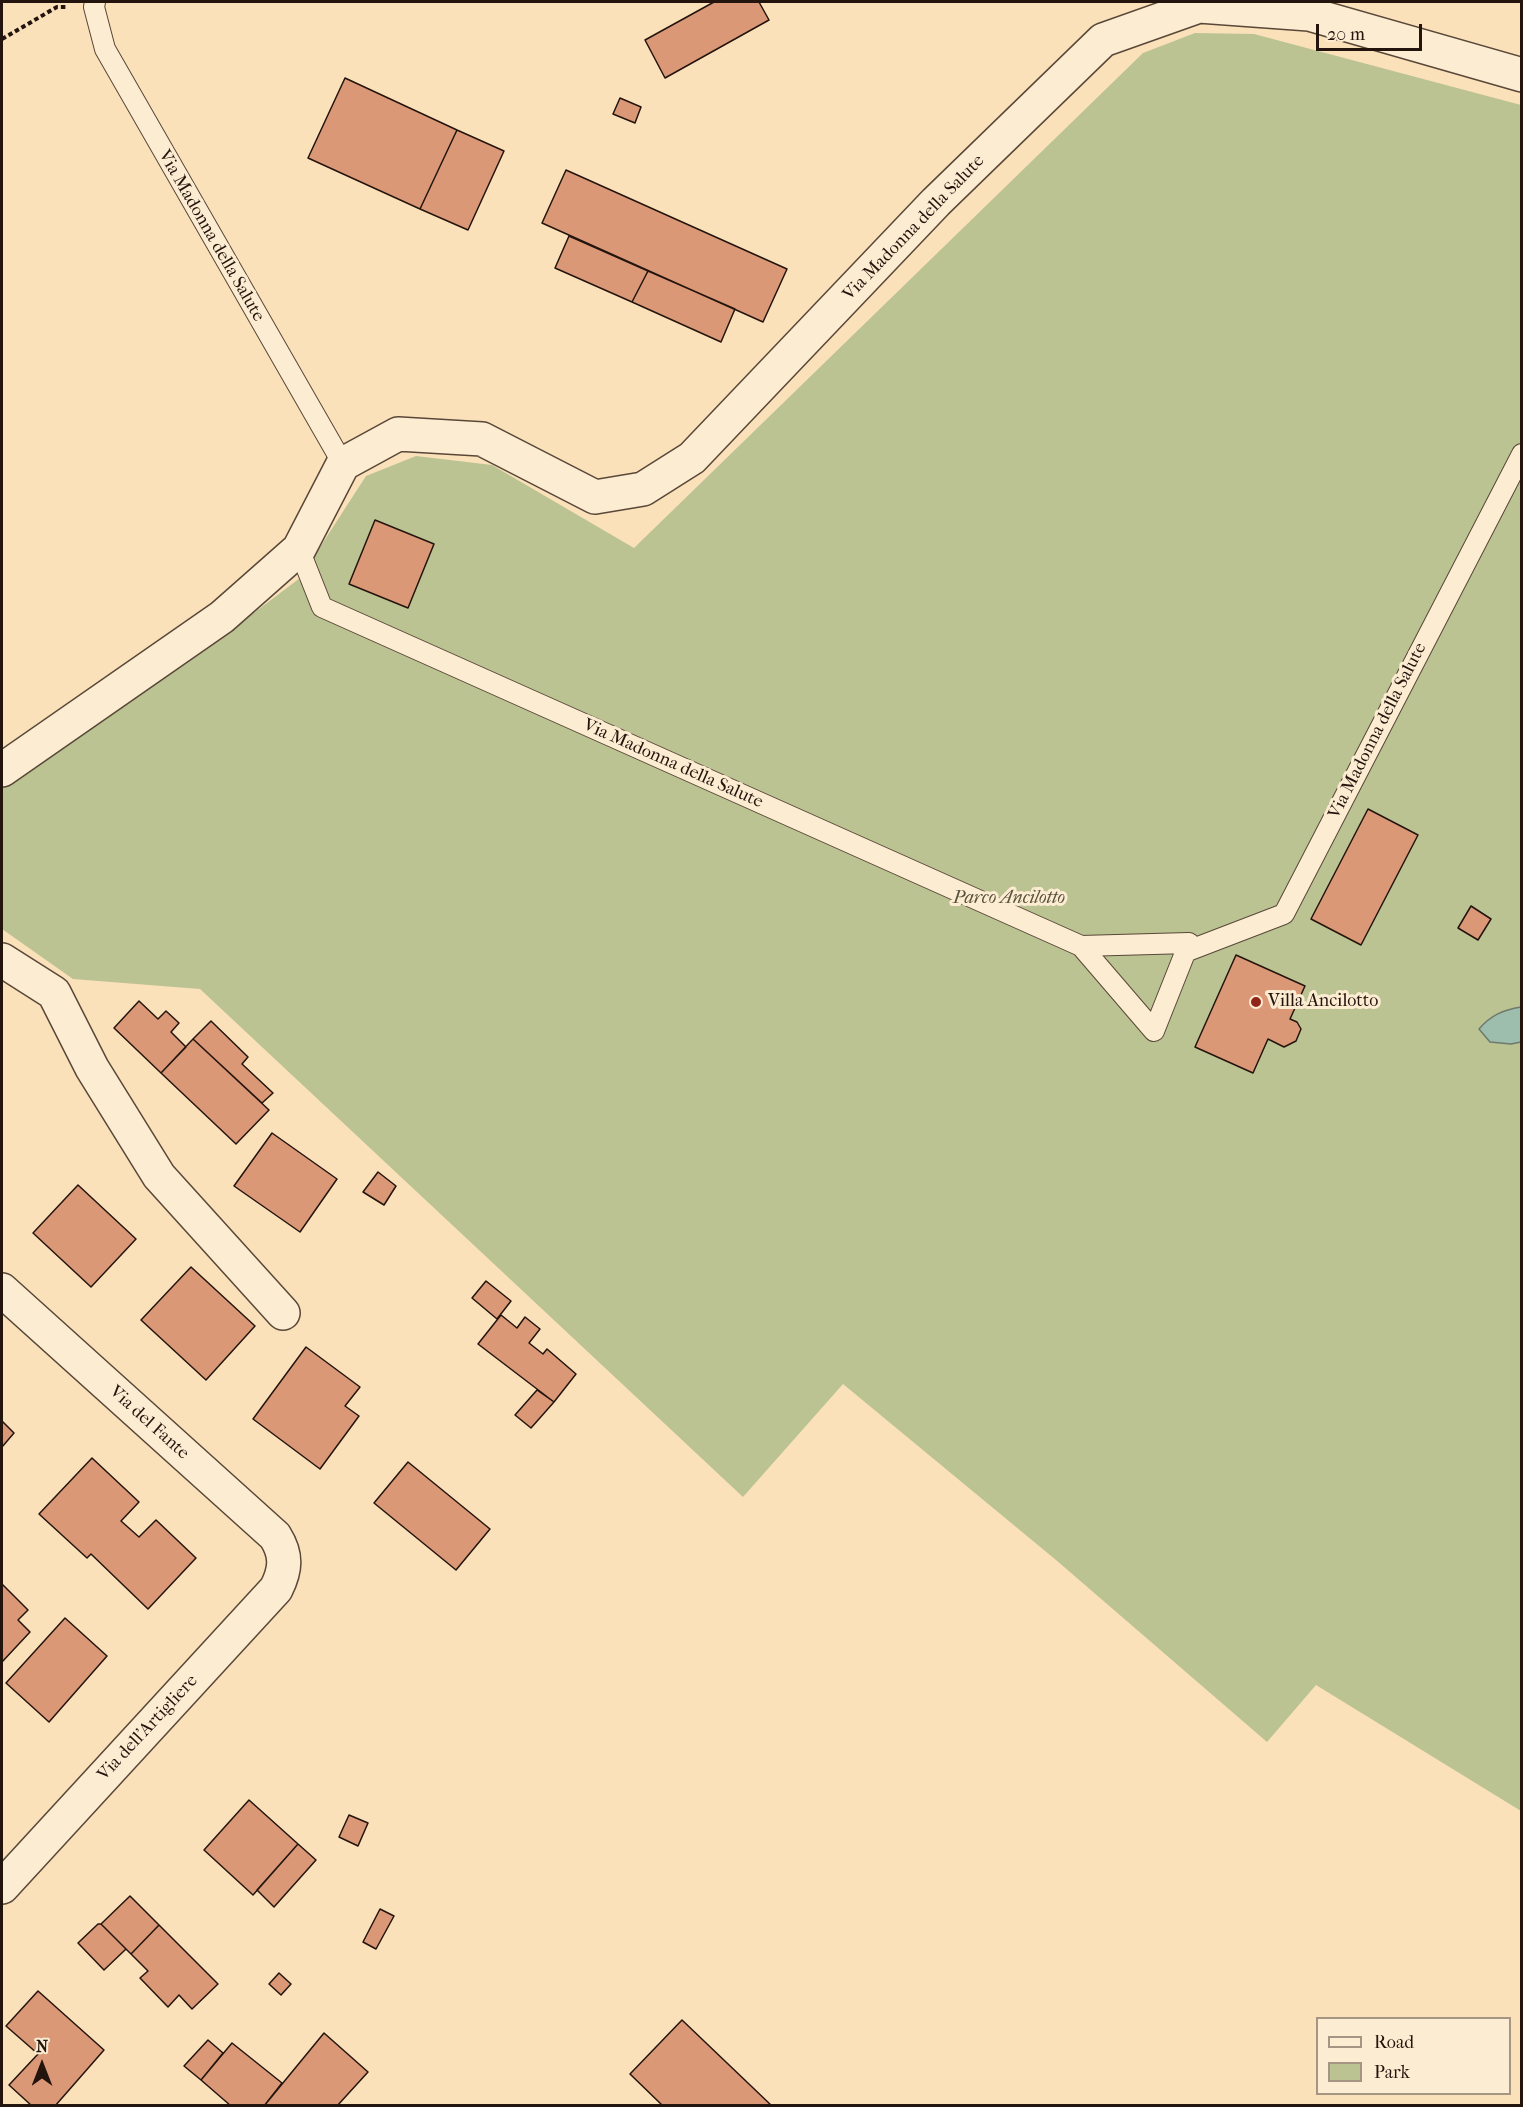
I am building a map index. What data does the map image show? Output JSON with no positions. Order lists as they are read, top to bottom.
{
  "streets": {
    "street": ["Via Madonna della Salute", "Via del Fante", "Via dell'Artigliere"]
  },
  "crossings": [
    ["Via del Fante", "Via dell'Artigliere"]
  ],
  "parks": ["Parco Ancilotto"],
  "places": ["Villa Ancilotto"],
  "legend": ["Road", "Park"],
  "scale_bar": "20 m",
  "north": "top"
}
